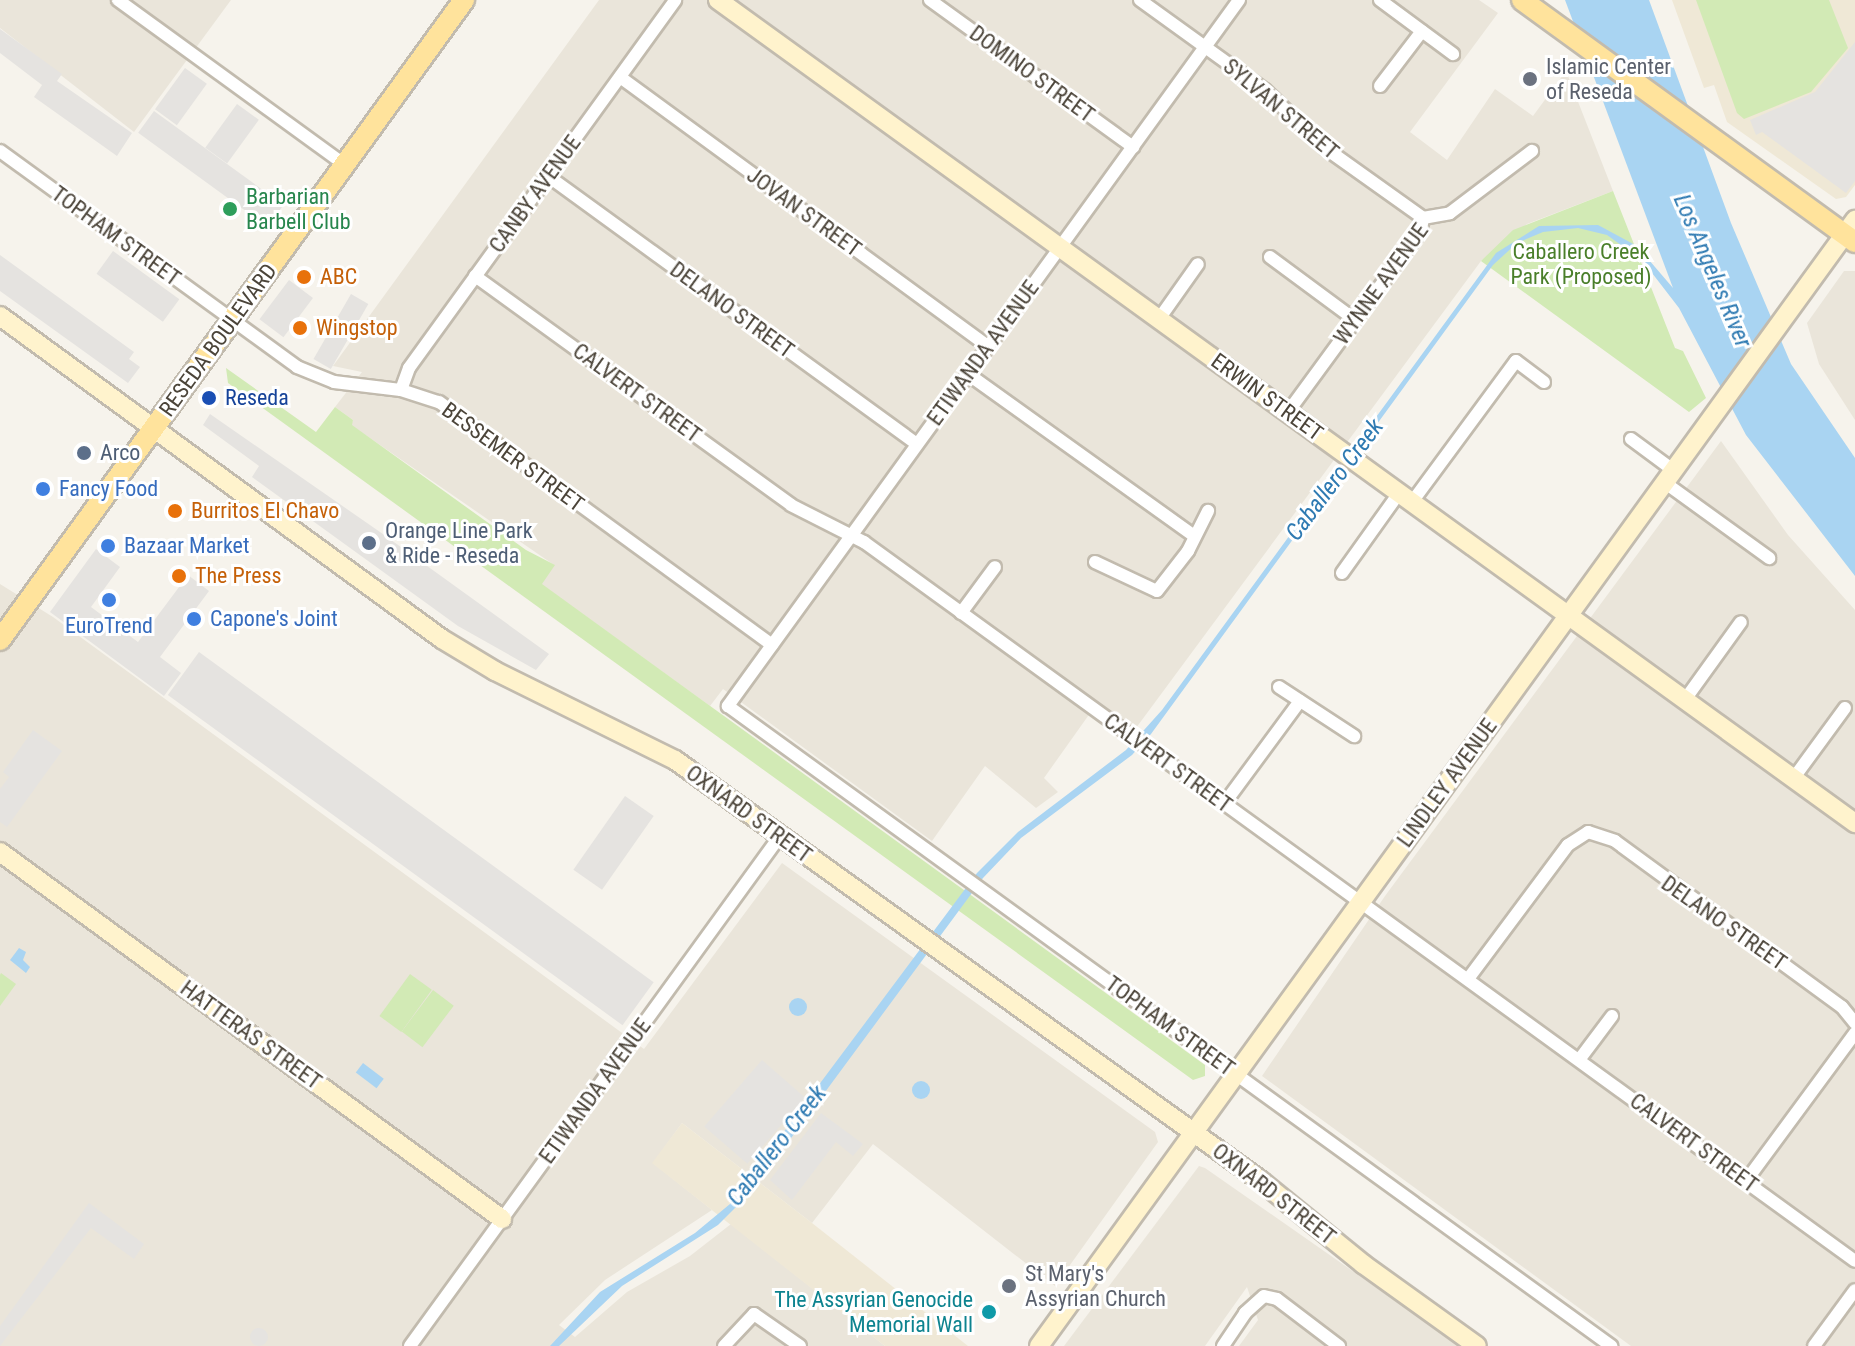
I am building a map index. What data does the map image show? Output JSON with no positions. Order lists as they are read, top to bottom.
{
  "streets": {
    "main road": [
      "RESEDA BOULEVARD",
      "ERWIN STREET",
      "LINDLEY AVENUE",
      "OXNARD STREET",
      "HATTERAS STREET"
    ],
    "street": [
      "DOMINO STREET",
      "SYLVAN STREET",
      "CANBY AVENUE",
      "JOVAN STREET",
      "TOPHAM STREET",
      "WYNNE AVENUE",
      "DELANO STREET",
      "ETIWANDA AVENUE",
      "CALVERT STREET",
      "BESSEMER STREET"
    ]
  },
  "crossings": [
    ["DOMINO STREET", "ETIWANDA AVENUE"],
    ["SYLVAN STREET", "WYNNE AVENUE"],
    ["SYLVAN STREET", "ETIWANDA AVENUE"],
    ["CANBY AVENUE", "JOVAN STREET"],
    ["CANBY AVENUE", "DELANO STREET"],
    ["CANBY AVENUE", "CALVERT STREET"],
    ["CANBY AVENUE", "BESSEMER STREET"],
    ["JOVAN STREET", "ETIWANDA AVENUE"],
    ["TOPHAM STREET", "RESEDA BOULEVARD"],
    ["TOPHAM STREET", "ETIWANDA AVENUE"],
    ["TOPHAM STREET", "BESSEMER STREET"],
    ["TOPHAM STREET", "LINDLEY AVENUE"],
    ["WYNNE AVENUE", "ERWIN STREET"],
    ["DELANO STREET", "ETIWANDA AVENUE"],
    ["DELANO STREET", "CALVERT STREET"],
    ["RESEDA BOULEVARD", "BESSEMER STREET"],
    ["RESEDA BOULEVARD", "OXNARD STREET"],
    ["ETIWANDA AVENUE", "CALVERT STREET"],
    ["ETIWANDA AVENUE", "ERWIN STREET"],
    ["ETIWANDA AVENUE", "BESSEMER STREET"],
    ["ETIWANDA AVENUE", "OXNARD STREET"],
    ["ETIWANDA AVENUE", "HATTERAS STREET"],
    ["CALVERT STREET", "LINDLEY AVENUE"],
    ["ERWIN STREET", "LINDLEY AVENUE"],
    ["LINDLEY AVENUE", "OXNARD STREET"]
  ],
  "water": ["Los Angeles River", "Caballero Creek"],
  "parks": ["Caballero Creek Park (Proposed)"],
  "places": [
    "Islamic Center of Reseda",
    "Barbarian Barbell Club",
    "ABC",
    "Wingstop",
    "Reseda",
    "Arco",
    "Fancy Food",
    "Burritos El Chavo",
    "Orange Line Park & Ride - Reseda",
    "Bazaar Market",
    "The Press",
    "EuroTrend",
    "Capone's Joint",
    "St Mary's Assyrian Church",
    "The Assyrian Genocide Memorial Wall"
  ]
}
